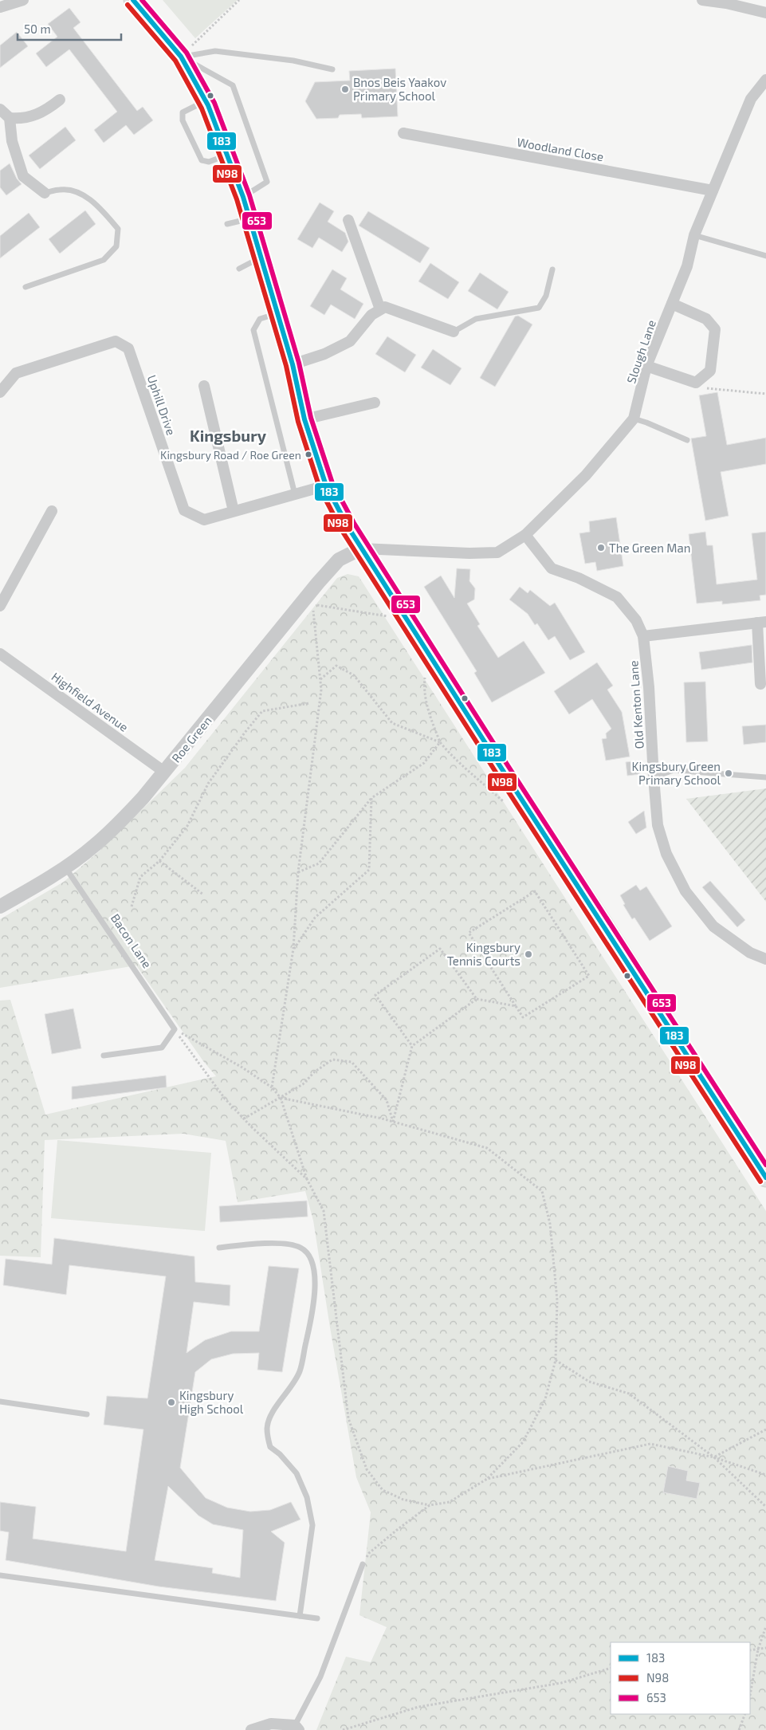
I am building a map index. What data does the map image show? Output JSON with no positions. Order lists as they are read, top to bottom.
{
  "streets": {
    "street": [
      "Woodland Close",
      "Slough Lane",
      "Uphill Drive",
      "Highfield Avenue",
      "Old Kenton Lane",
      "Roe Green"
    ],
    "lane": ["Bacon Lane"]
  },
  "crossings": [
    ["Woodland Close", "Slough Lane"],
    ["Slough Lane", "Old Kenton Lane"],
    ["Slough Lane", "Roe Green"],
    ["Highfield Avenue", "Roe Green"],
    ["Roe Green", "Bacon Lane"]
  ],
  "districts": ["Kingsbury"],
  "places": [
    "Bnos Beis Yaakov Primary School",
    "Kingsbury Road / Roe Green",
    "The Green Man",
    "Kingsbury Green Primary School",
    "Kingsbury Tennis Courts",
    "Kingsbury High School"
  ],
  "lines": ["transit line 183", "transit line 653", "transit line N98"],
  "legend": ["183", "N98", "653"],
  "scale_bar": "50 m"
}
